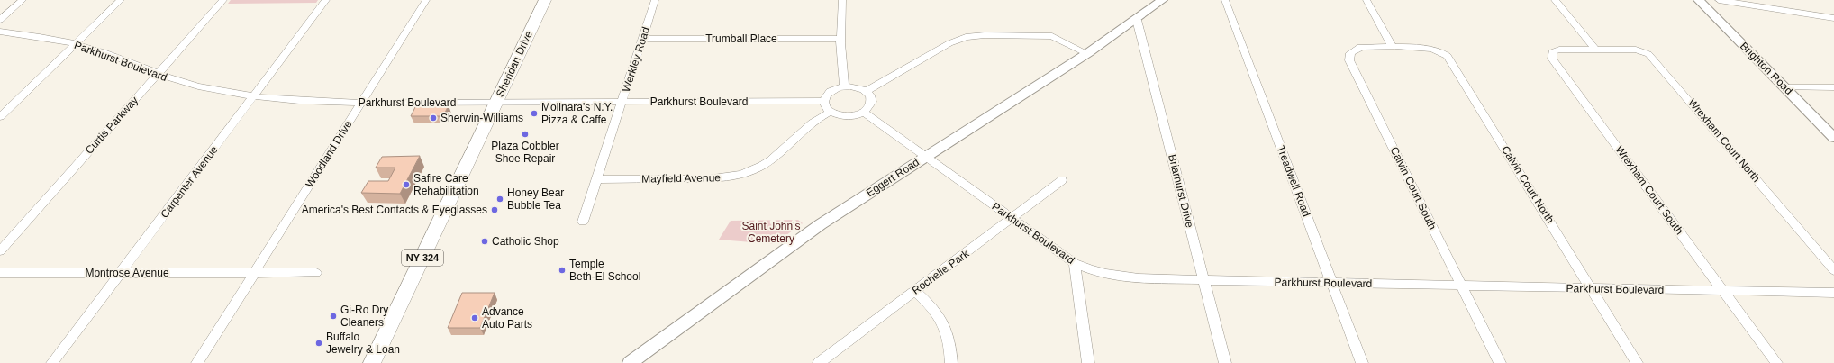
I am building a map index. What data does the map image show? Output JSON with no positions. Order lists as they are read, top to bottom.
{
  "streets": {
    "main road": ["Sheridan Drive", "NY 324"],
    "street": [
      "Trumball Place",
      "Werkley Road",
      "Parkhurst Boulevard",
      "Brighton Road",
      "Curtis Parkway",
      "Wrexham Court North",
      "Woodland Drive",
      "Eggert Road",
      "Mayfield Avenue",
      "Treadwell Road",
      "Carpenter Avenue",
      "Calvin Court North",
      "Calvin Court South",
      "Wrexham Court South",
      "Briarhurst Drive",
      "Rochelle Park",
      "Montrose Avenue"
    ]
  },
  "crossings": [
    ["Trumball Place", "Werkley Road"],
    ["Werkley Road", "Parkhurst Boulevard"],
    ["Werkley Road", "Mayfield Avenue"],
    ["Parkhurst Boulevard", "Sheridan Drive"],
    ["Parkhurst Boulevard", "Curtis Parkway"],
    ["Parkhurst Boulevard", "Woodland Drive"],
    ["Parkhurst Boulevard", "Eggert Road"],
    ["Parkhurst Boulevard", "Mayfield Avenue"],
    ["Parkhurst Boulevard", "Treadwell Road"],
    ["Parkhurst Boulevard", "Carpenter Avenue"],
    ["Parkhurst Boulevard", "Calvin Court North"],
    ["Parkhurst Boulevard", "Calvin Court South"],
    ["Parkhurst Boulevard", "Wrexham Court South"],
    ["Parkhurst Boulevard", "Briarhurst Drive"],
    ["Parkhurst Boulevard", "Rochelle Park"],
    ["Wrexham Court North", "Wrexham Court South"],
    ["Woodland Drive", "Montrose Avenue"],
    ["Eggert Road", "Briarhurst Drive"],
    ["Carpenter Avenue", "Montrose Avenue"],
    ["Calvin Court North", "Calvin Court South"]
  ],
  "parks": ["Saint John's Cemetery"],
  "places": [
    "Molinara's N.Y. Pizza & Caffe",
    "Sherwin-Williams",
    "Plaza Cobbler Shoe Repair",
    "Safire Care Rehabilitation",
    "Honey Bear Bubble Tea",
    "America's Best Contacts & Eyeglasses",
    "Catholic Shop",
    "Temple Beth-El School",
    "Gi-Ro Dry Cleaners",
    "Advance Auto Parts",
    "Buffalo Jewelry & Loan"
  ]
}
